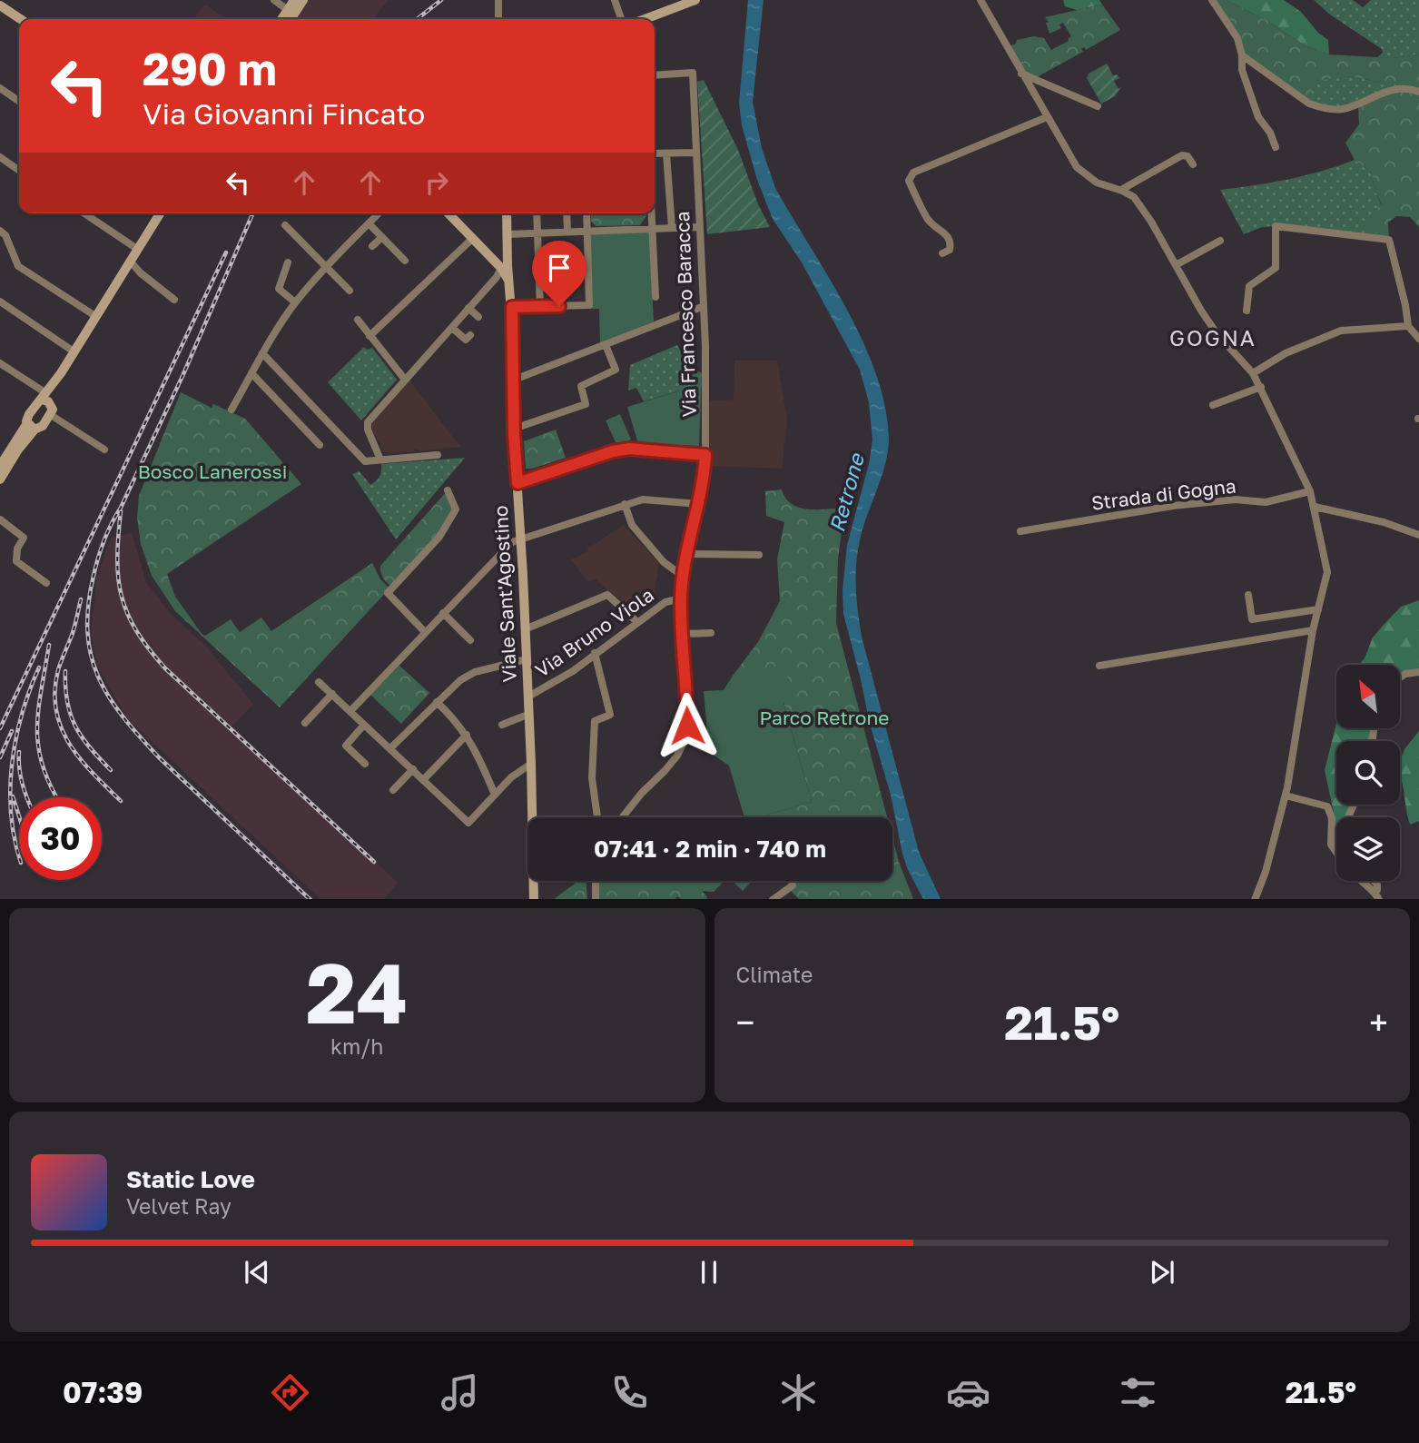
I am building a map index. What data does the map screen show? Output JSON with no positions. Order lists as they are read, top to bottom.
{
  "streets": {
    "main road": ["Viale Sant'Agostino"],
    "street": ["Via Francesco Baracca", "Strada di Gogna", "Via Bruno Viola"]
  },
  "crossings": [
    ["Via Francesco Baracca", "Via Bruno Viola"],
    ["Viale Sant'Agostino", "Via Bruno Viola"]
  ],
  "districts": ["GOGNA"],
  "water": ["Retrone"],
  "parks": ["Bosco Lanerossi", "Parco Retrone"],
  "north": "top left",
  "page": {
    "turn": ["290 m", "Via Giovanni Fincato"],
    "limit": "30",
    "trip": "07:41 · 2 min · 740 m",
    "tile": [
      ["24", "km/h"],
      "Climate"
    ],
    "heat": ["−", "21.5°", "+"],
    "song": ["Static Love", "Velvet Ray"],
    "tabs": ["07:39", "21.5°"]
  }
}
